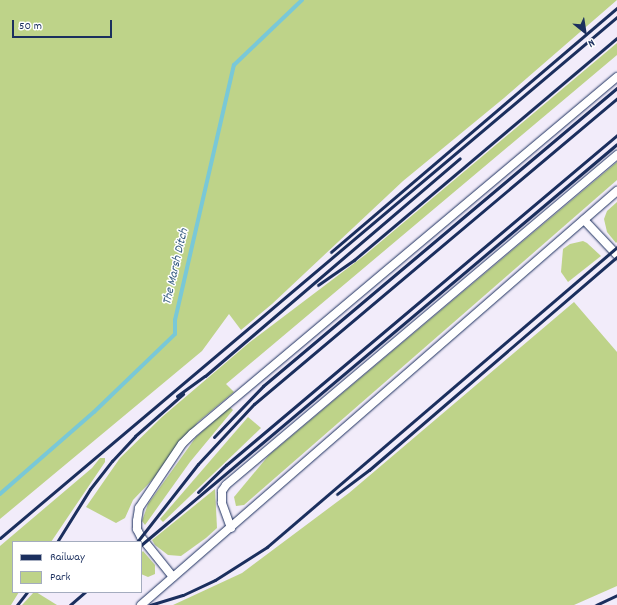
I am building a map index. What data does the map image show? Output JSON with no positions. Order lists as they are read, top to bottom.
{
  "water": ["The Marsh Ditch"],
  "legend": ["Railway", "Park"],
  "scale_bar": "50 m",
  "north": "bottom right"
}
